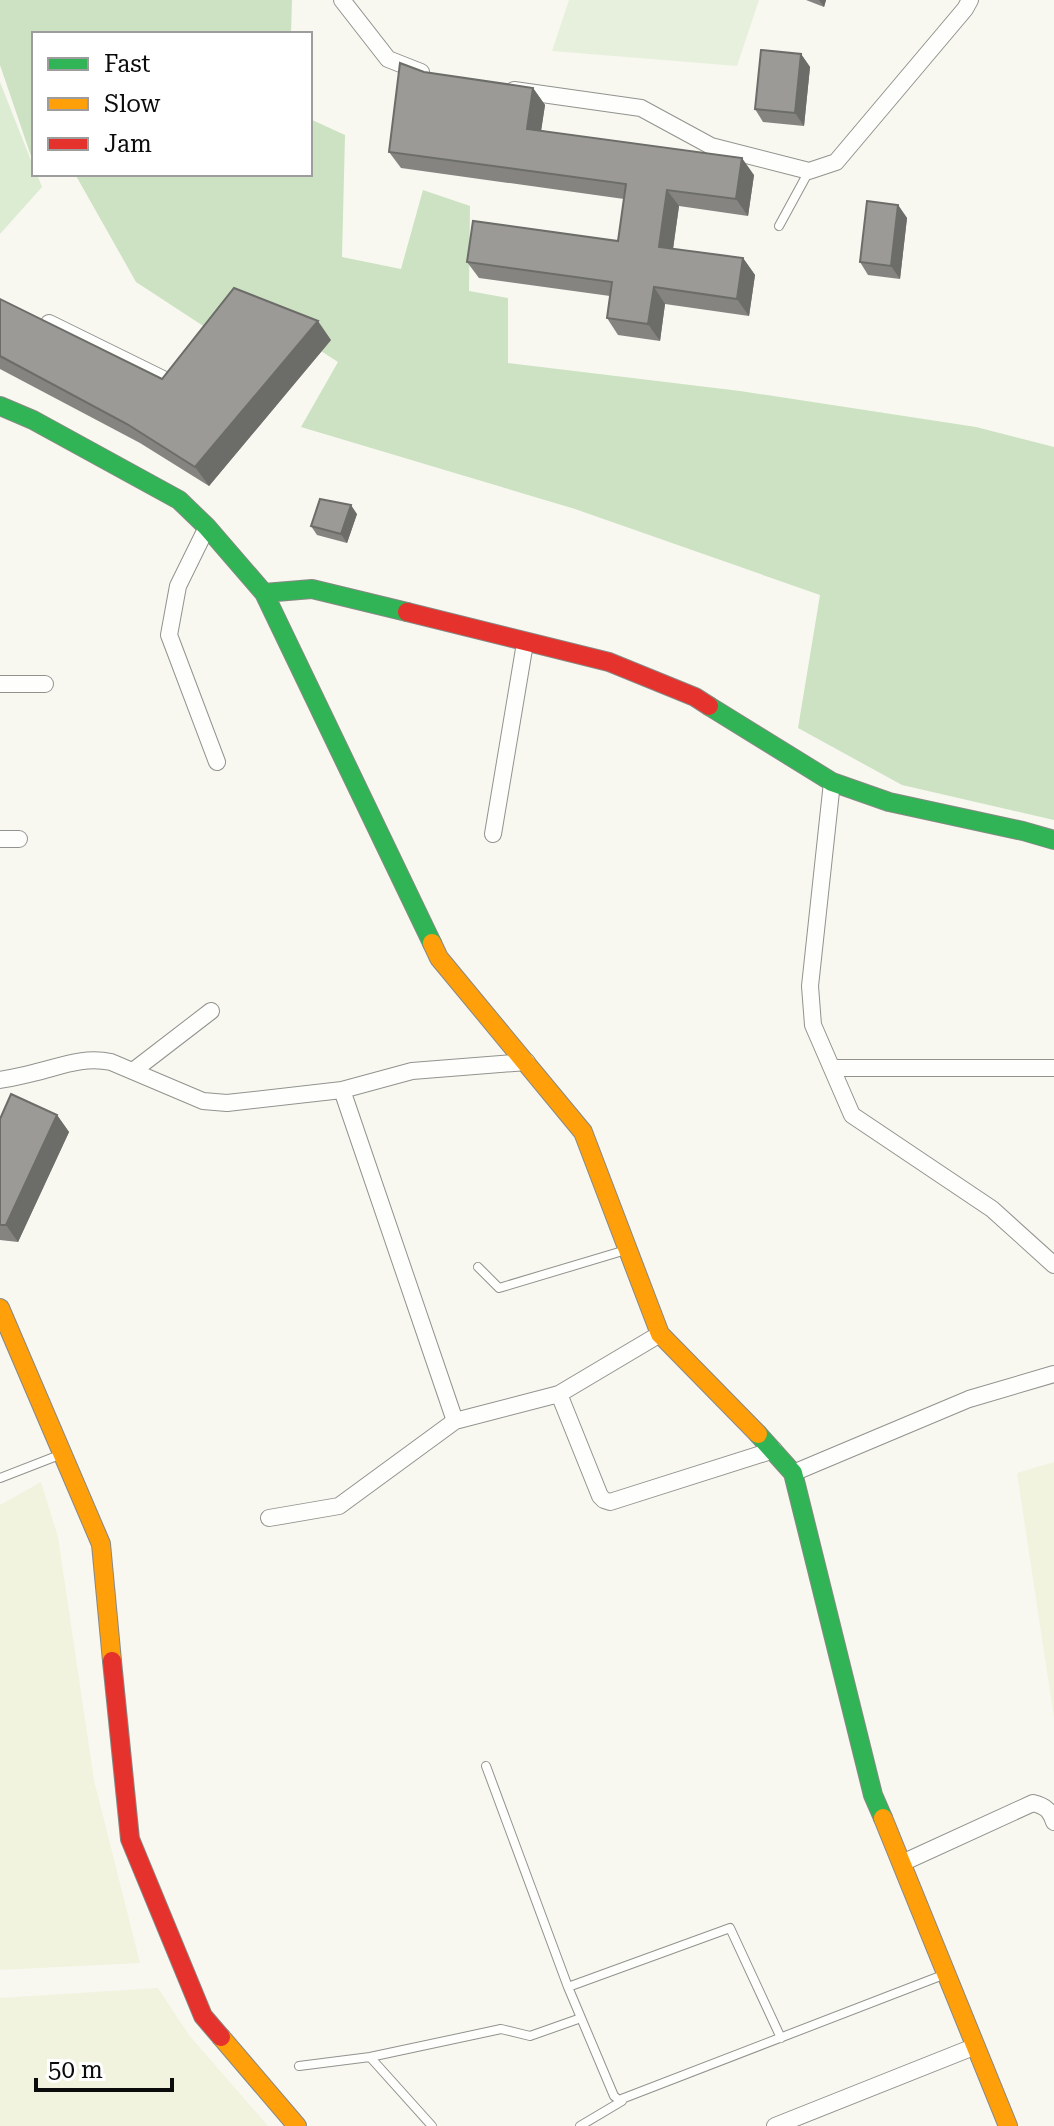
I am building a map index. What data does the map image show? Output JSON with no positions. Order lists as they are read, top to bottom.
{
  "legend": ["Fast", "Slow", "Jam"],
  "scale_bar": "50 m"
}
